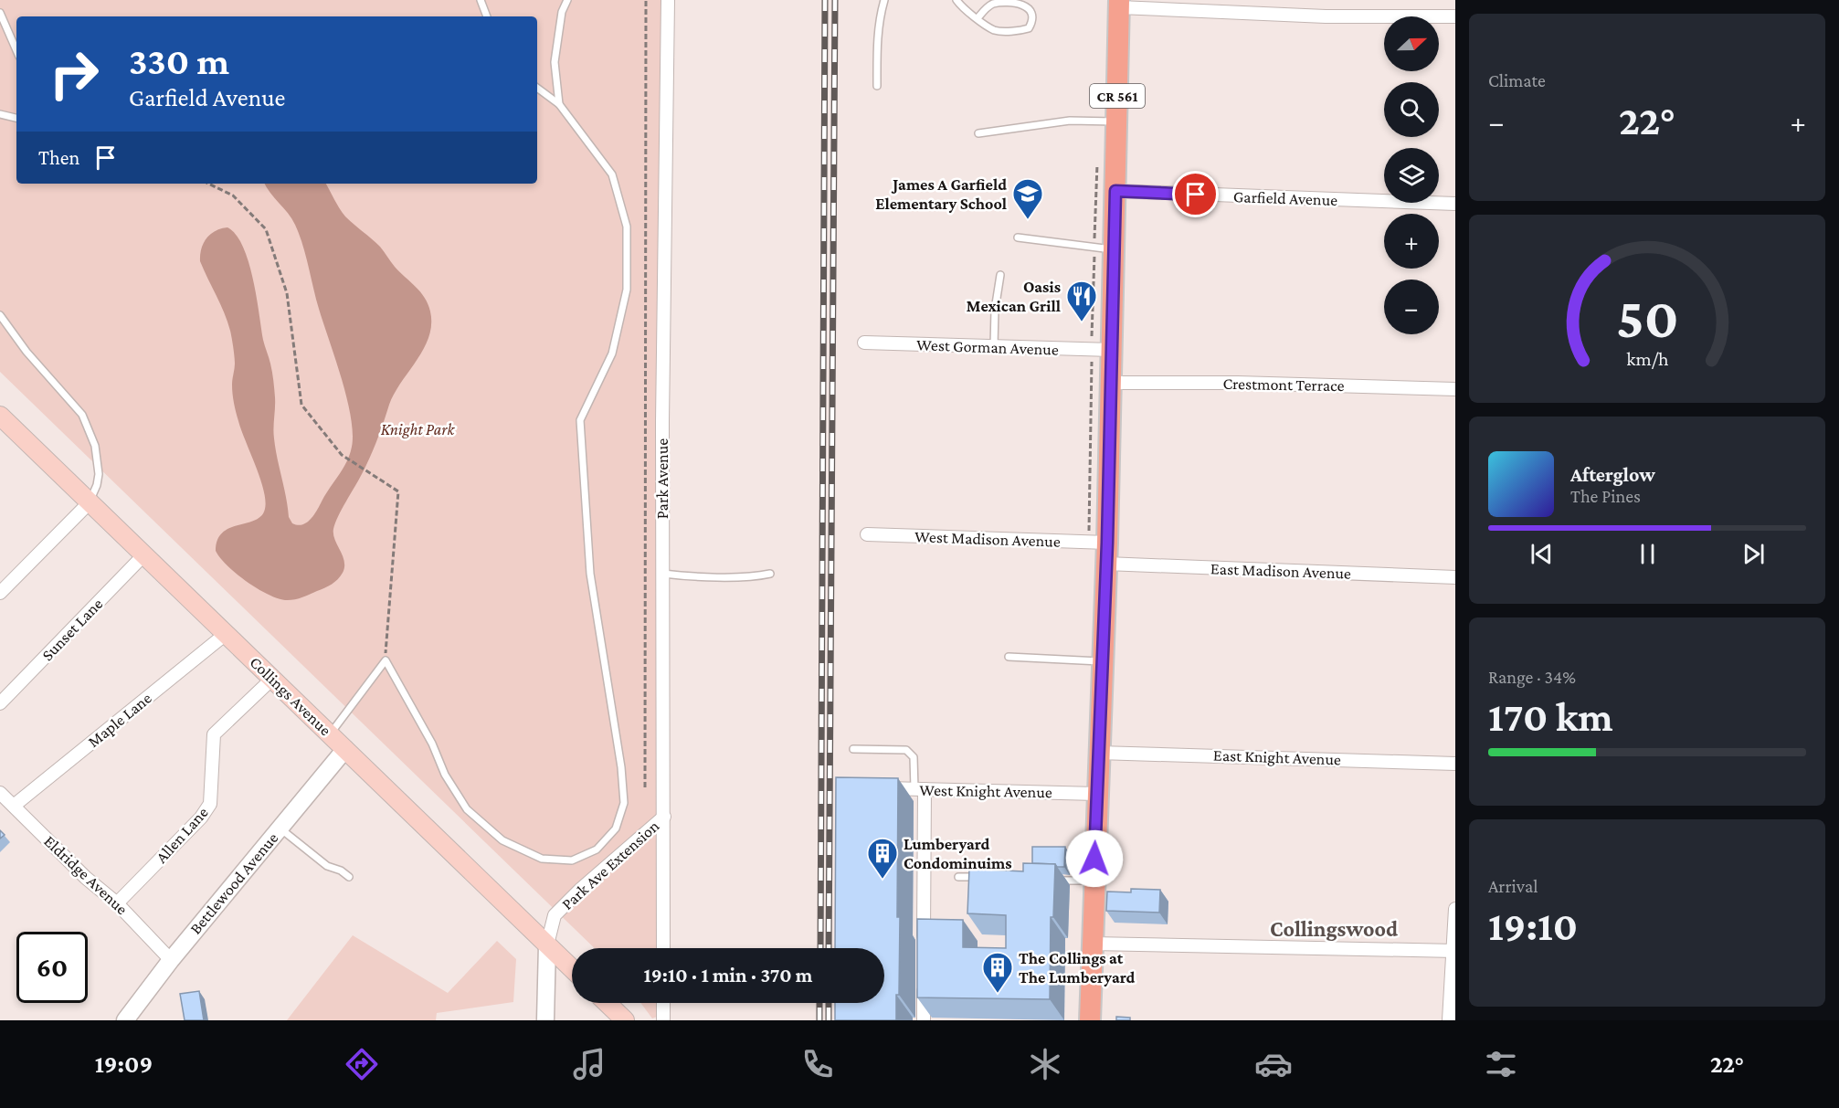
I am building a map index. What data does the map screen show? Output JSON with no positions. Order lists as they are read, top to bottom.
{
  "streets": {
    "main road": ["CR 561", "Collings Avenue"],
    "street": [
      "Garfield Avenue",
      "West Gorman Avenue",
      "Crestmont Terrace",
      "Park Avenue",
      "West Madison Avenue",
      "East Madison Avenue",
      "Sunset Lane",
      "Maple Lane",
      "East Knight Avenue",
      "West Knight Avenue",
      "Allen Lane",
      "Park Ave Extension",
      "Eldridge Avenue",
      "Bettlewood Avenue"
    ]
  },
  "crossings": [
    ["CR 561", "Garfield Avenue"],
    ["CR 561", "West Gorman Avenue"],
    ["CR 561", "Crestmont Terrace"],
    ["CR 561", "West Madison Avenue"],
    ["CR 561", "East Madison Avenue"],
    ["CR 561", "East Knight Avenue"],
    ["CR 561", "West Knight Avenue"],
    ["Park Avenue", "Park Ave Extension"],
    ["Sunset Lane", "Collings Avenue"],
    ["Collings Avenue", "Maple Lane"],
    ["Collings Avenue", "Allen Lane"],
    ["Collings Avenue", "Park Ave Extension"],
    ["Collings Avenue", "Bettlewood Avenue"],
    ["Maple Lane", "Eldridge Avenue"],
    ["Allen Lane", "Eldridge Avenue"],
    ["Eldridge Avenue", "Bettlewood Avenue"]
  ],
  "districts": ["Collingswood"],
  "parks": ["Knight Park"],
  "places": {
    "school or university": ["James A Garfield Elementary School"],
    "restaurant": ["Oasis Mexican Grill"],
    "building": ["Lumberyard Condominuims", "The Collings at The Lumberyard"]
  },
  "north": "right",
  "page": {
    "tile": [
      "Climate",
      ["Range · 34%", "170 km"],
      ["Arrival", "19:10"]
    ],
    "map_buttons": ["+", "−"],
    "turn": ["330 m", "Garfield Avenue"],
    "heat": ["−", "22°", "+"],
    "then": "Then",
    "song": ["Afterglow", "The Pines"],
    "limit": "60",
    "trip": "19:10 · 1 min · 370 m",
    "tabs": ["19:09", "22°"],
    "gauge": ["50", "km/h"]
  }
}
